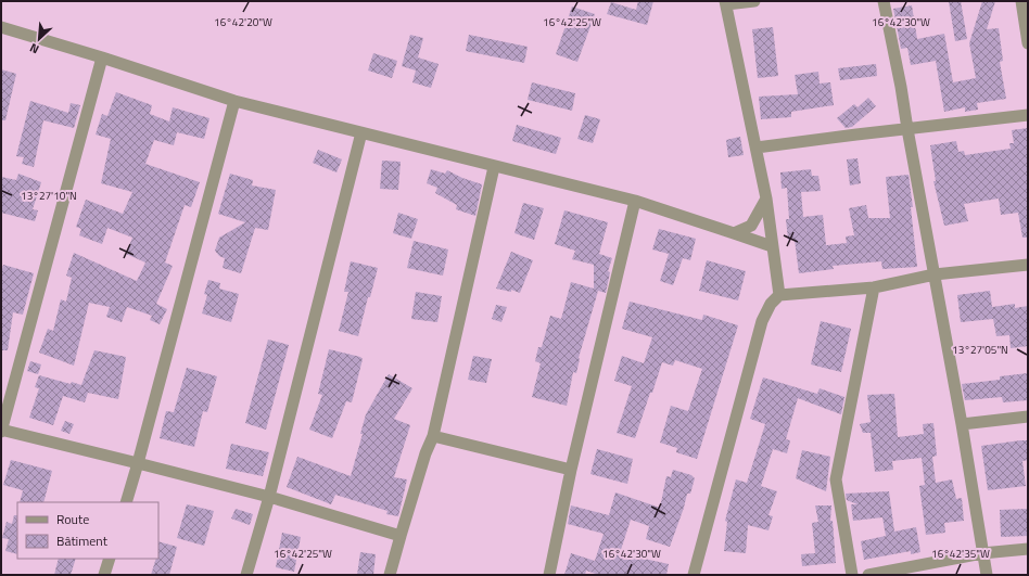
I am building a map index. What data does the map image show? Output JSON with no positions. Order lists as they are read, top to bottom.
{
  "legend": ["Route", "Bâtiment"],
  "north": "bottom left",
  "coordinates": [
    "16°42'20\"W",
    "16°42'25\"W",
    "16°42'30\"W",
    "13°27'10\"N",
    "13°27'05\"N",
    "16°42'35\"W"
  ]
}
